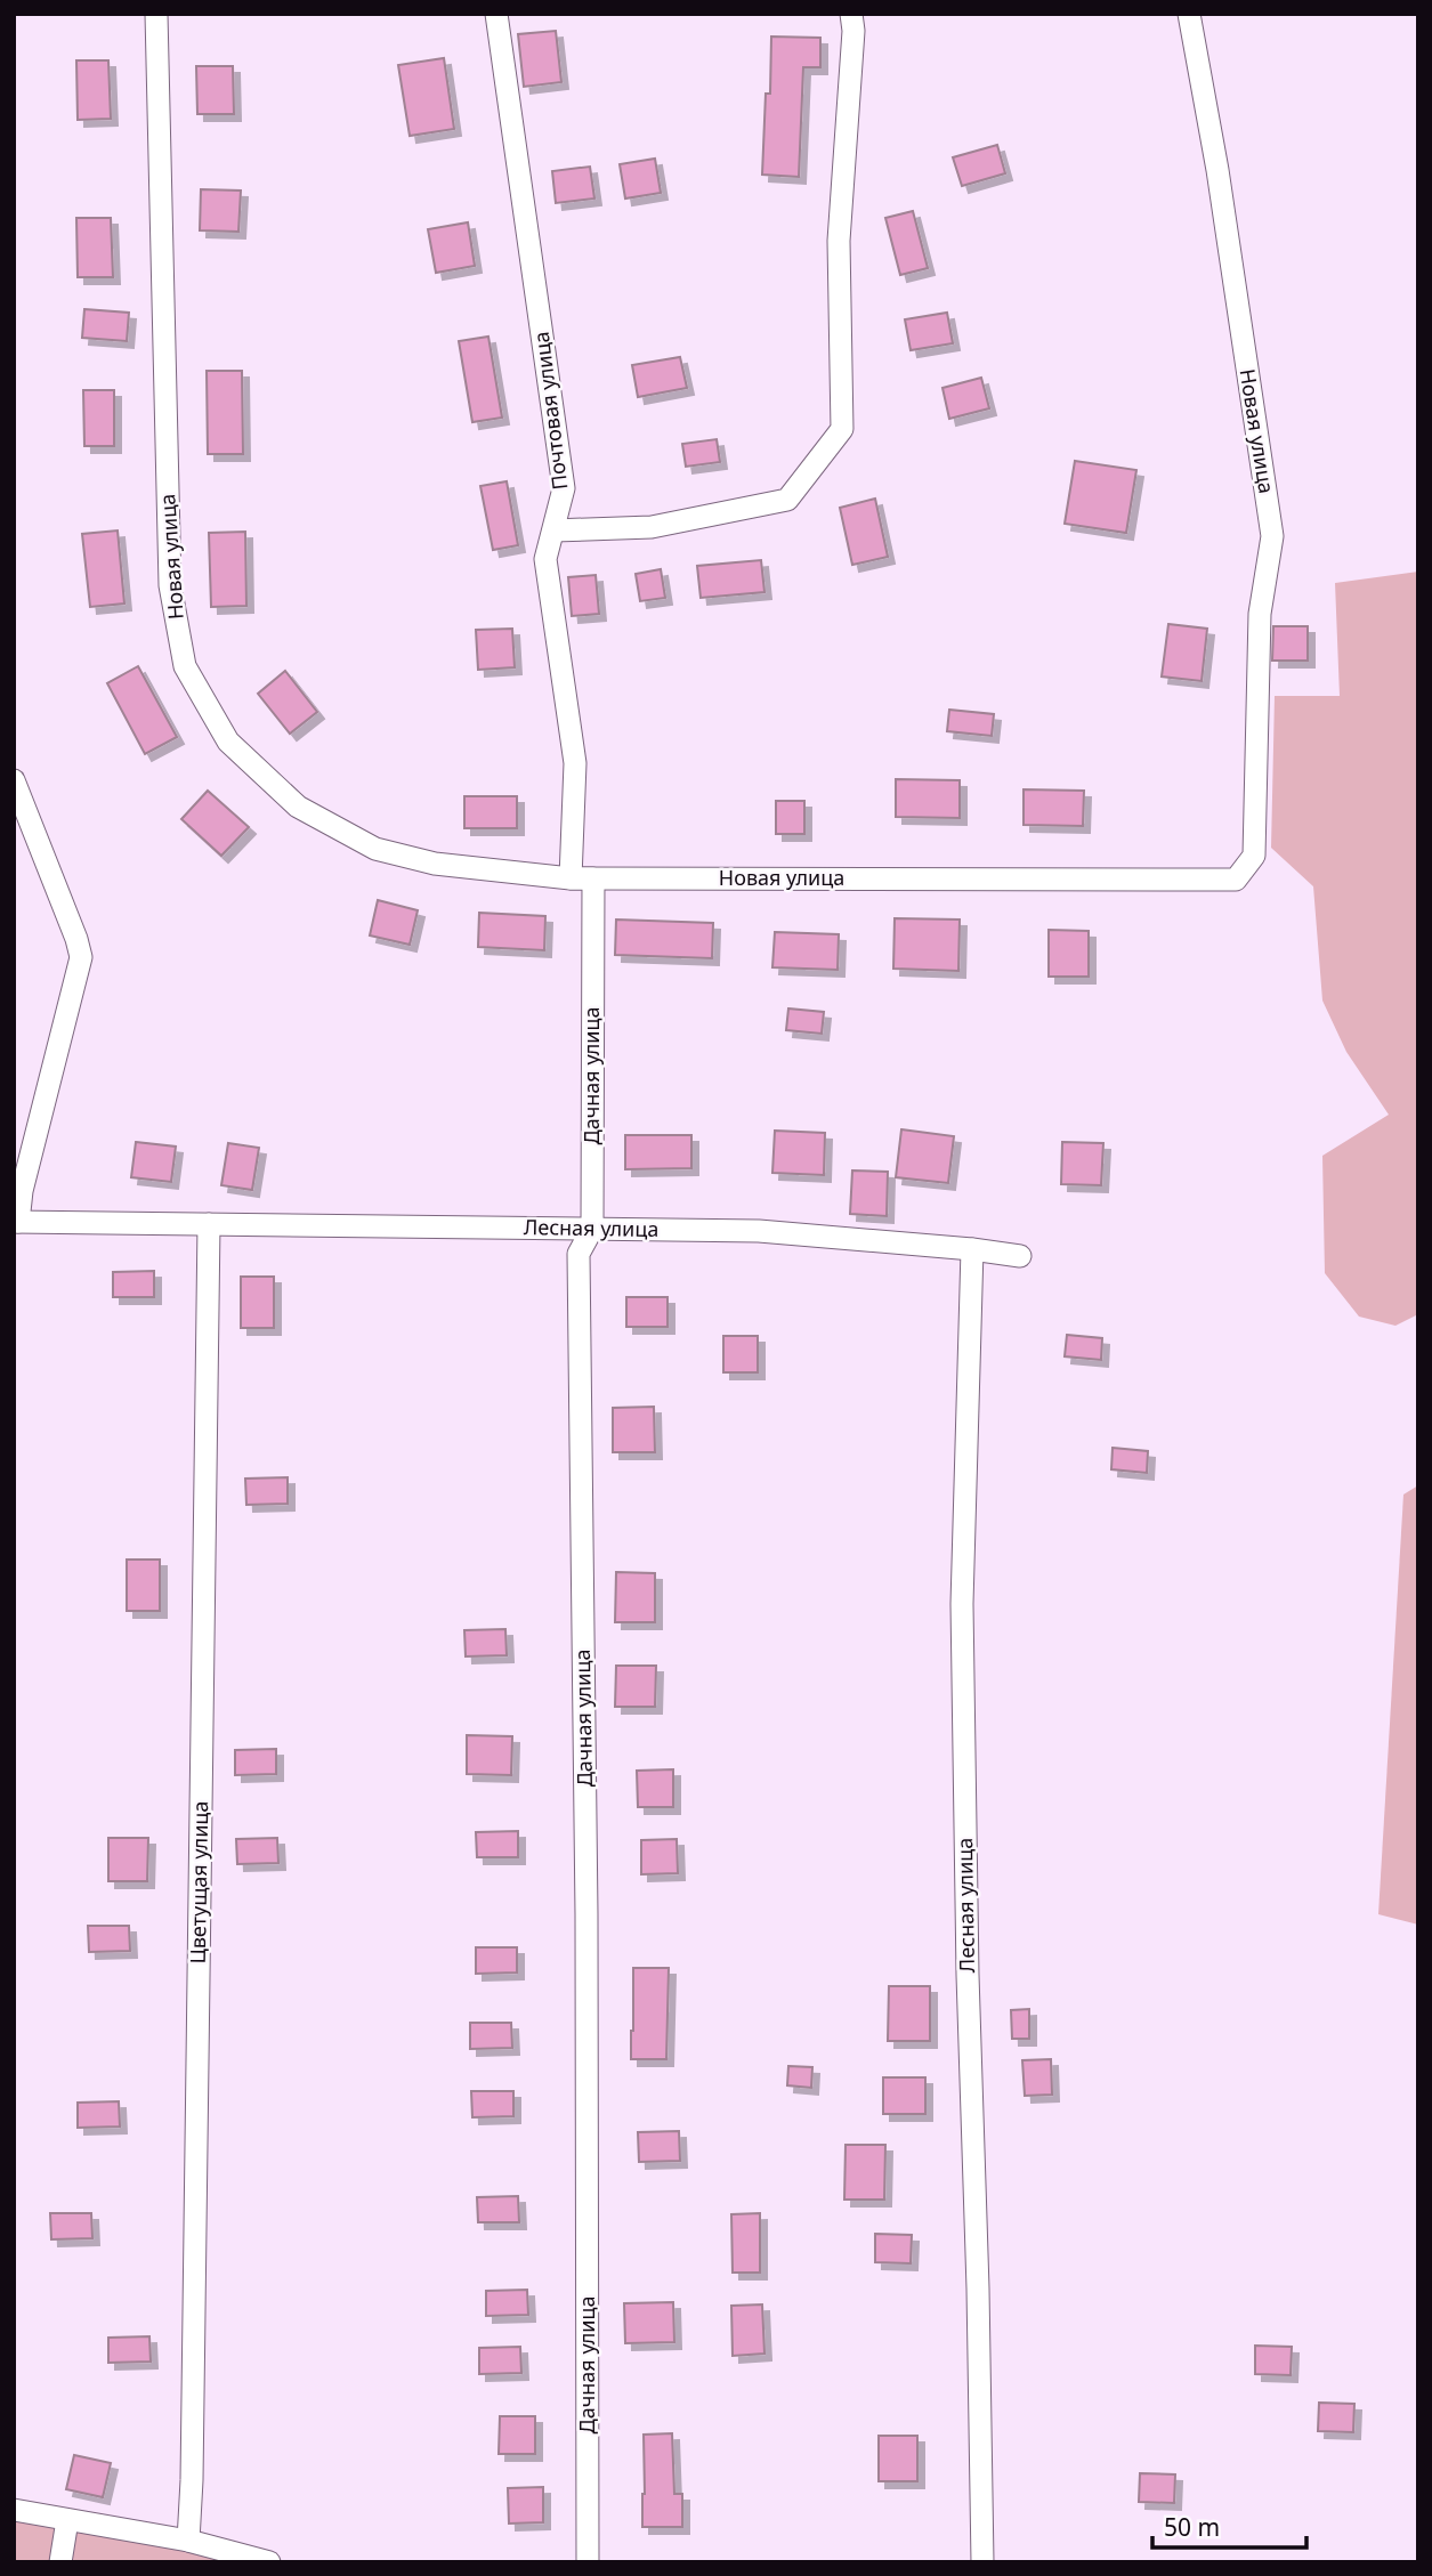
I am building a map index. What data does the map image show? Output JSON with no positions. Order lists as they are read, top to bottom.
{
  "streets": {
    "street": [
      "Почтовая улица",
      "Новая улица",
      "Дачная улица",
      "Лесная улица",
      "Цветущая улица"
    ]
  },
  "crossings": [
    ["Почтовая улица", "Новая улица"],
    ["Новая улица", "Дачная улица"],
    ["Дачная улица", "Лесная улица"],
    ["Лесная улица", "Цветущая улица"]
  ],
  "scale_bar": "50 m"
}
